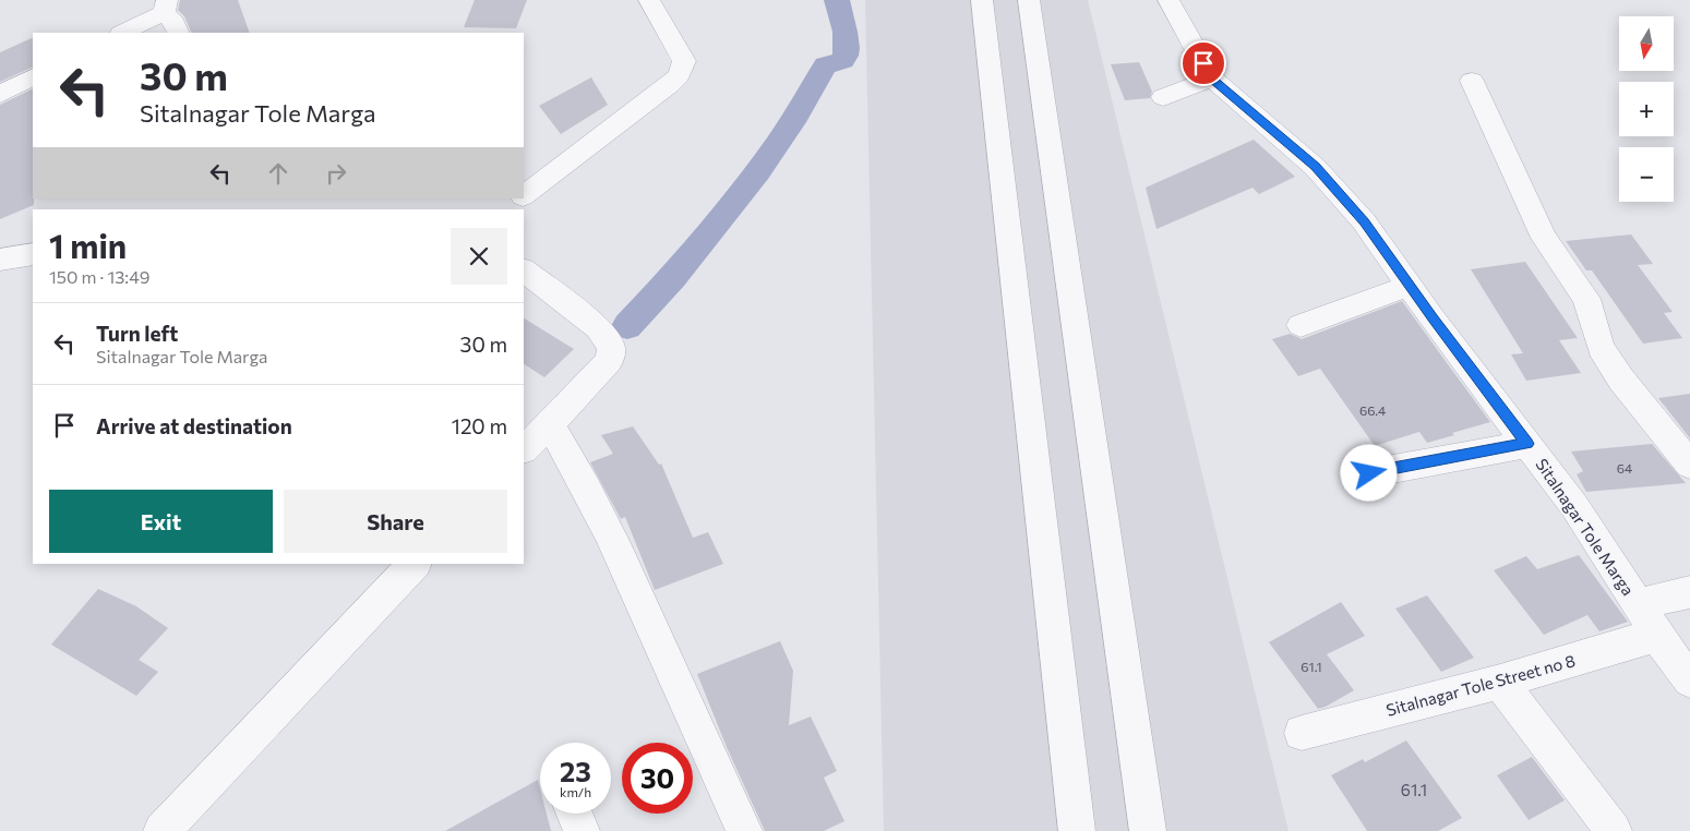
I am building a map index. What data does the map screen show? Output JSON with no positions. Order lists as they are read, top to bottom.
{
  "streets": {
    "street": ["Sitalnagar Tole Marga", "Sitalnagar Tole Street no 8"]
  },
  "crossings": [
    ["Sitalnagar Tole Marga", "Sitalnagar Tole Street no 8"]
  ],
  "house_numbers": [
    "66.4",
    "64",
    "61.1",
    "61.1"
  ],
  "north": "bottom",
  "page": {
    "map_buttons": ["+", "−"],
    "turn": ["30 m", "Sitalnagar Tole Marga"],
    "heading": ["1 min", "150 m · 13:49"],
    "list": [
      {
        "name": "Turn left",
        "note": "Sitalnagar Tole Marga",
        "value": "30 m"
      },
      {
        "name": "Arrive at destination",
        "value": "120 m"
      }
    ],
    "buttons": ["Exit", "Share"],
    "speed": "23 km/h",
    "limit": "30"
  }
}
